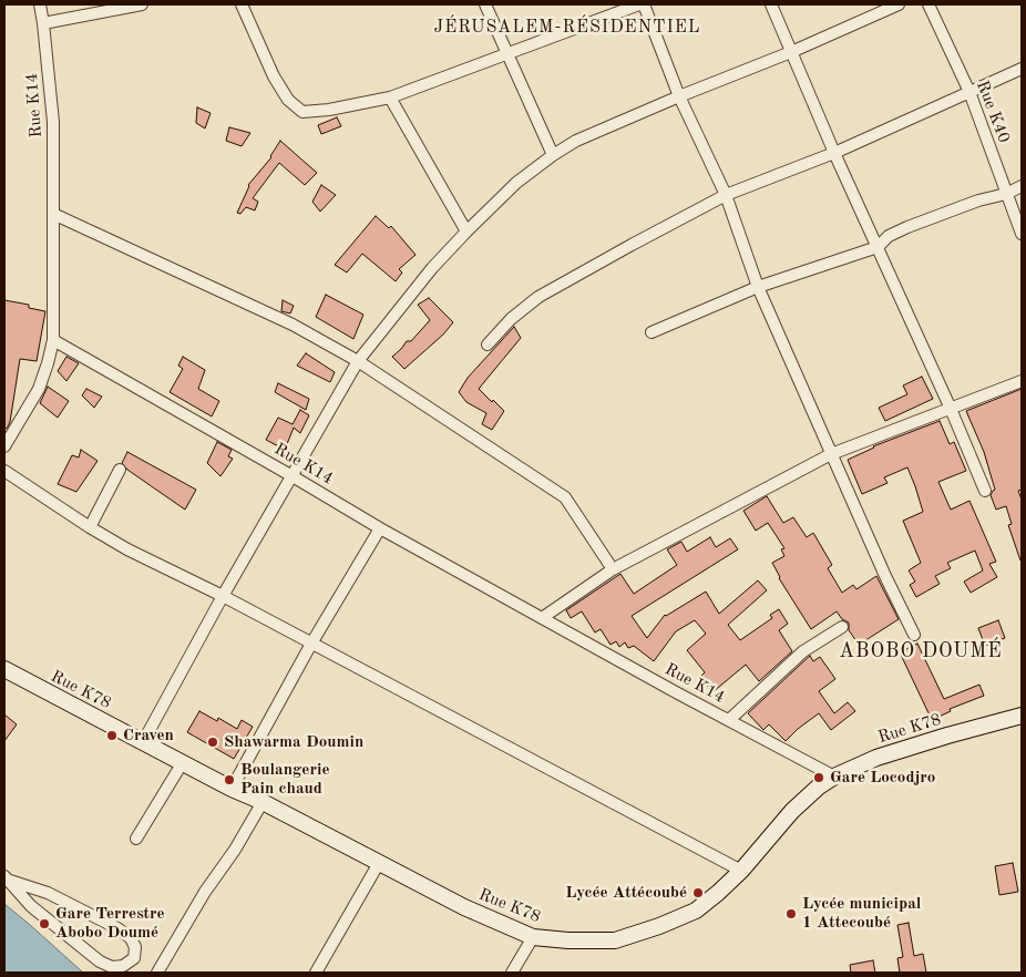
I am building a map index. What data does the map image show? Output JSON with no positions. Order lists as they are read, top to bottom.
{
  "streets": {
    "street": ["Rue K14", "Rue K40", "Rue K78"]
  },
  "crossings": [
    ["Rue K14", "Rue K78"]
  ],
  "districts": ["JÉRUSALEM-RÉSIDENTIEL", "ABOBO DOUMÉ"],
  "places": [
    "Craven",
    "Shawarma Doumin",
    "Gare Locodjro",
    "Boulangerie Pain chaud",
    "Lycée Attécoubé",
    "Lycée municipal 1 Attecoubé",
    "Gare Terrestre Abobo Doumé"
  ]
}
